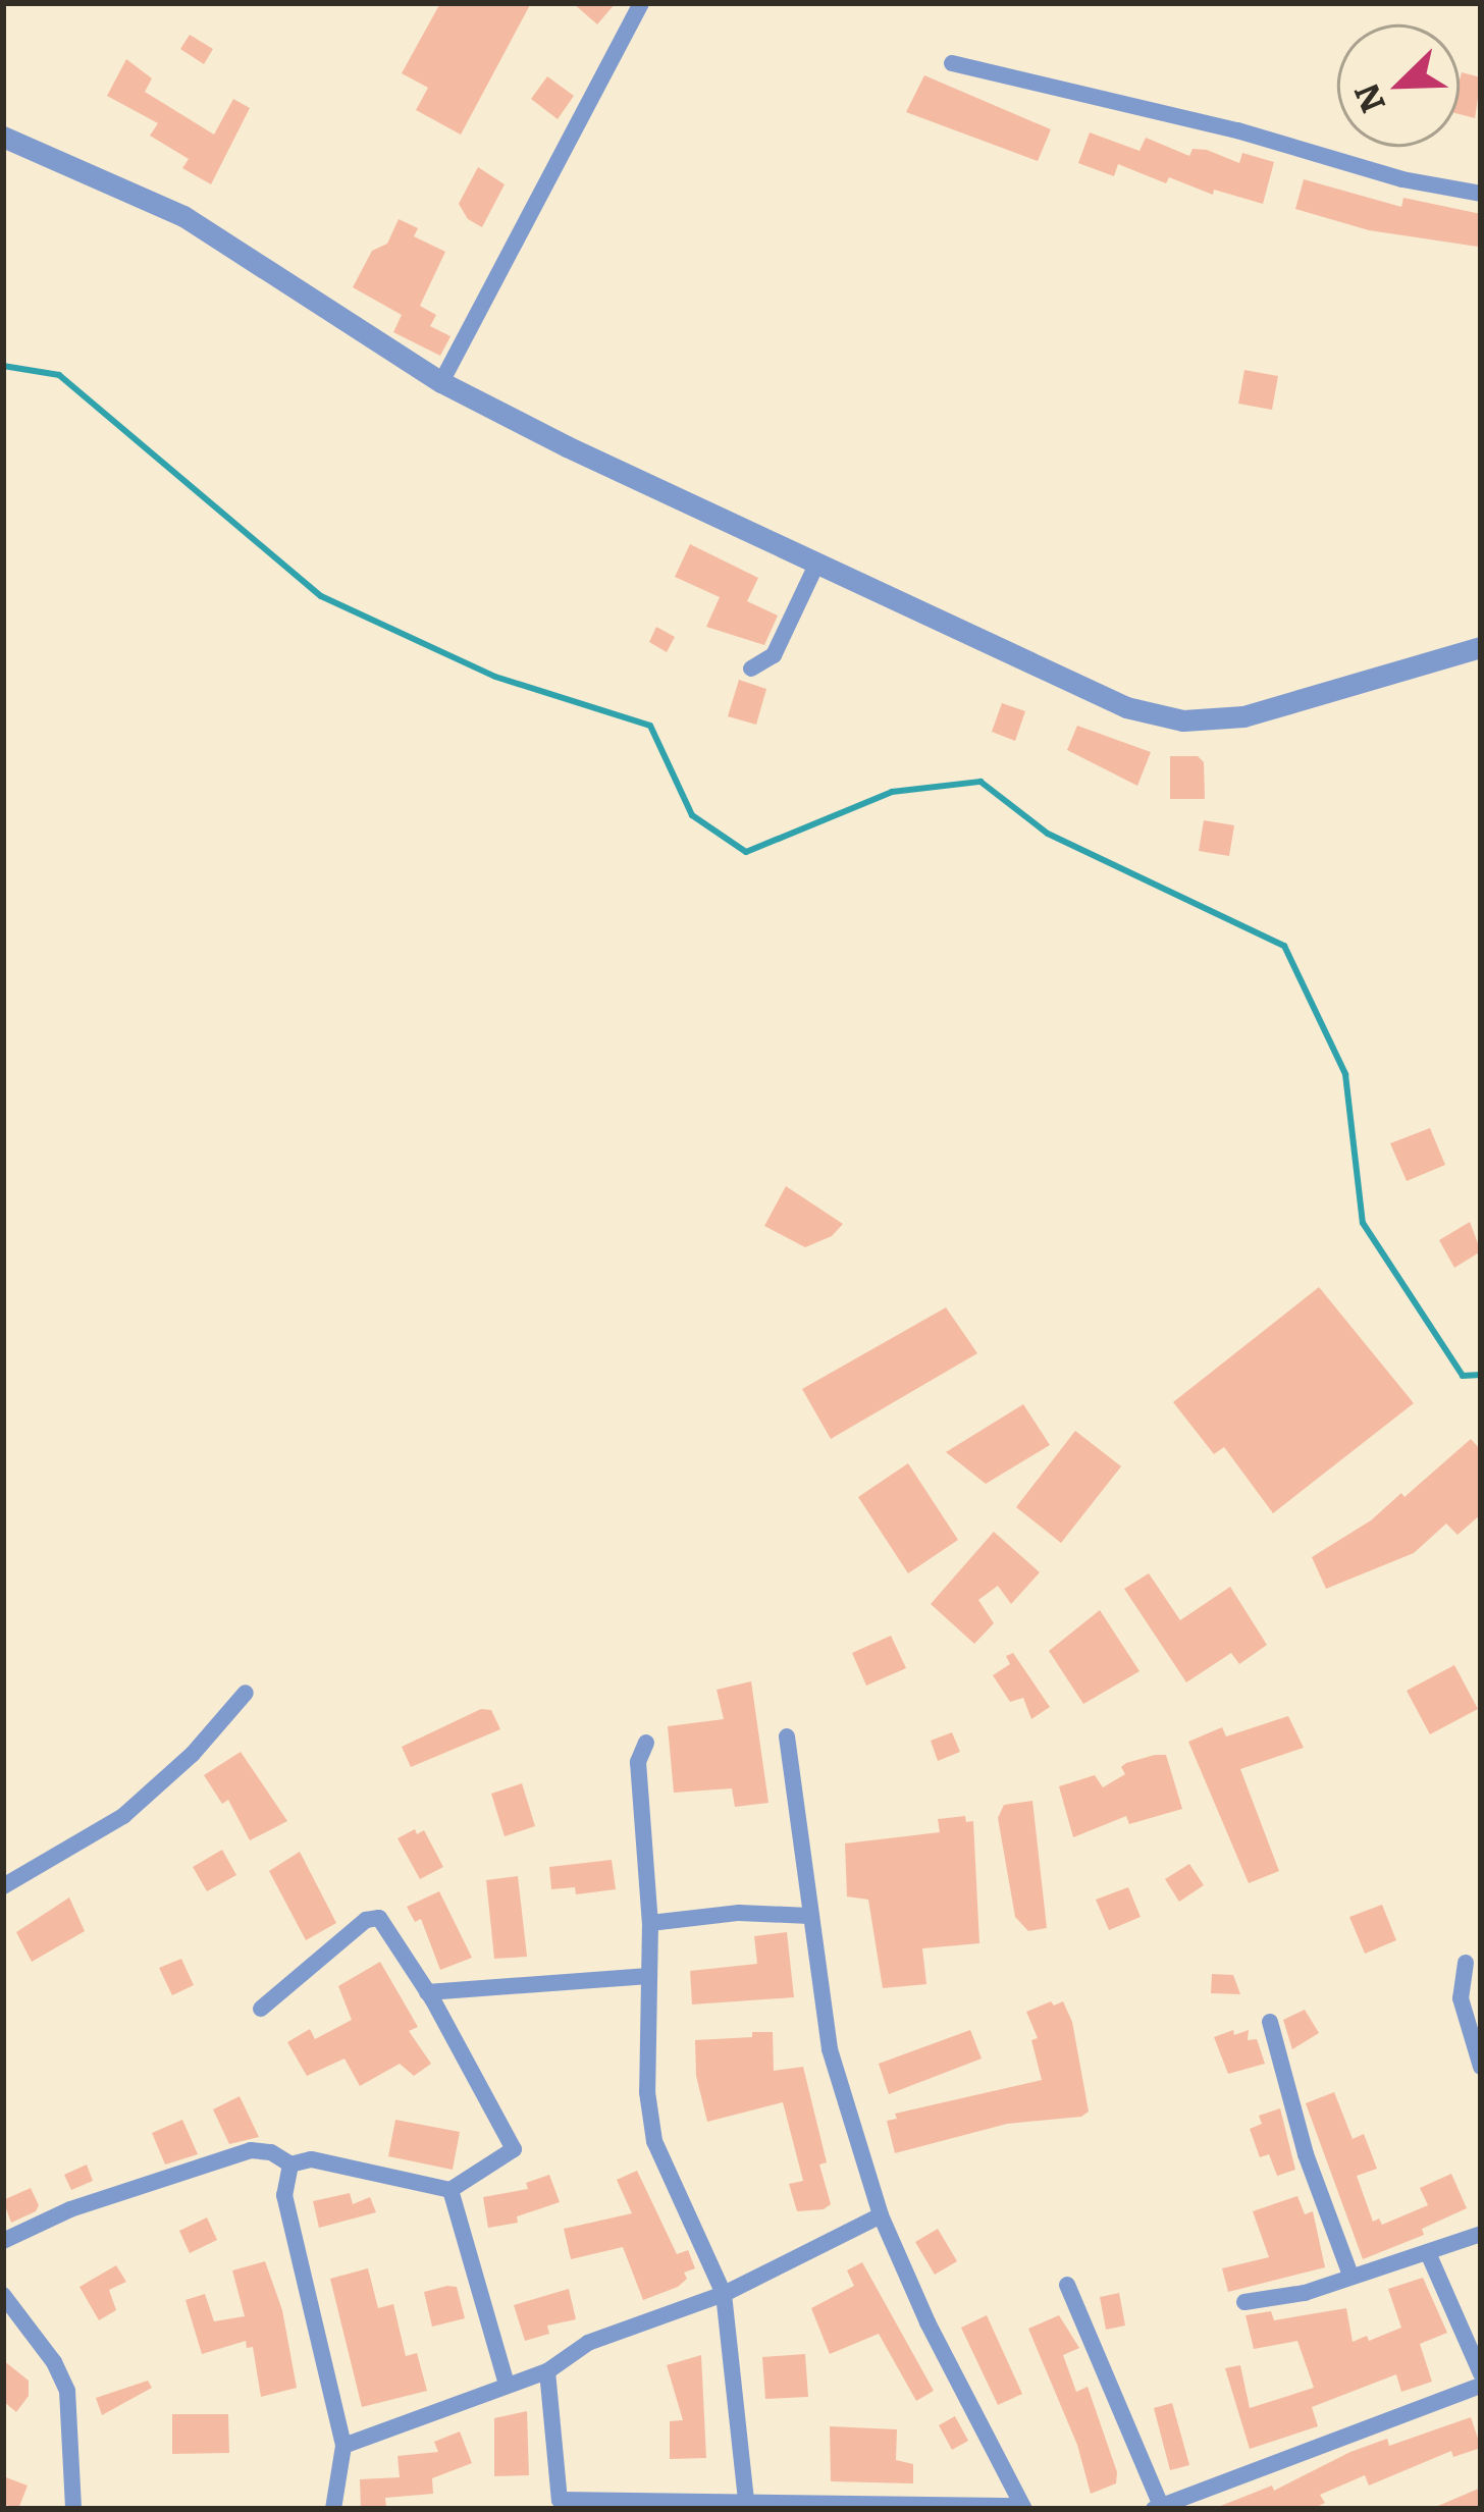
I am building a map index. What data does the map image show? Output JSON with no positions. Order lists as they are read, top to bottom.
{
  "north": "bottom left"
}
